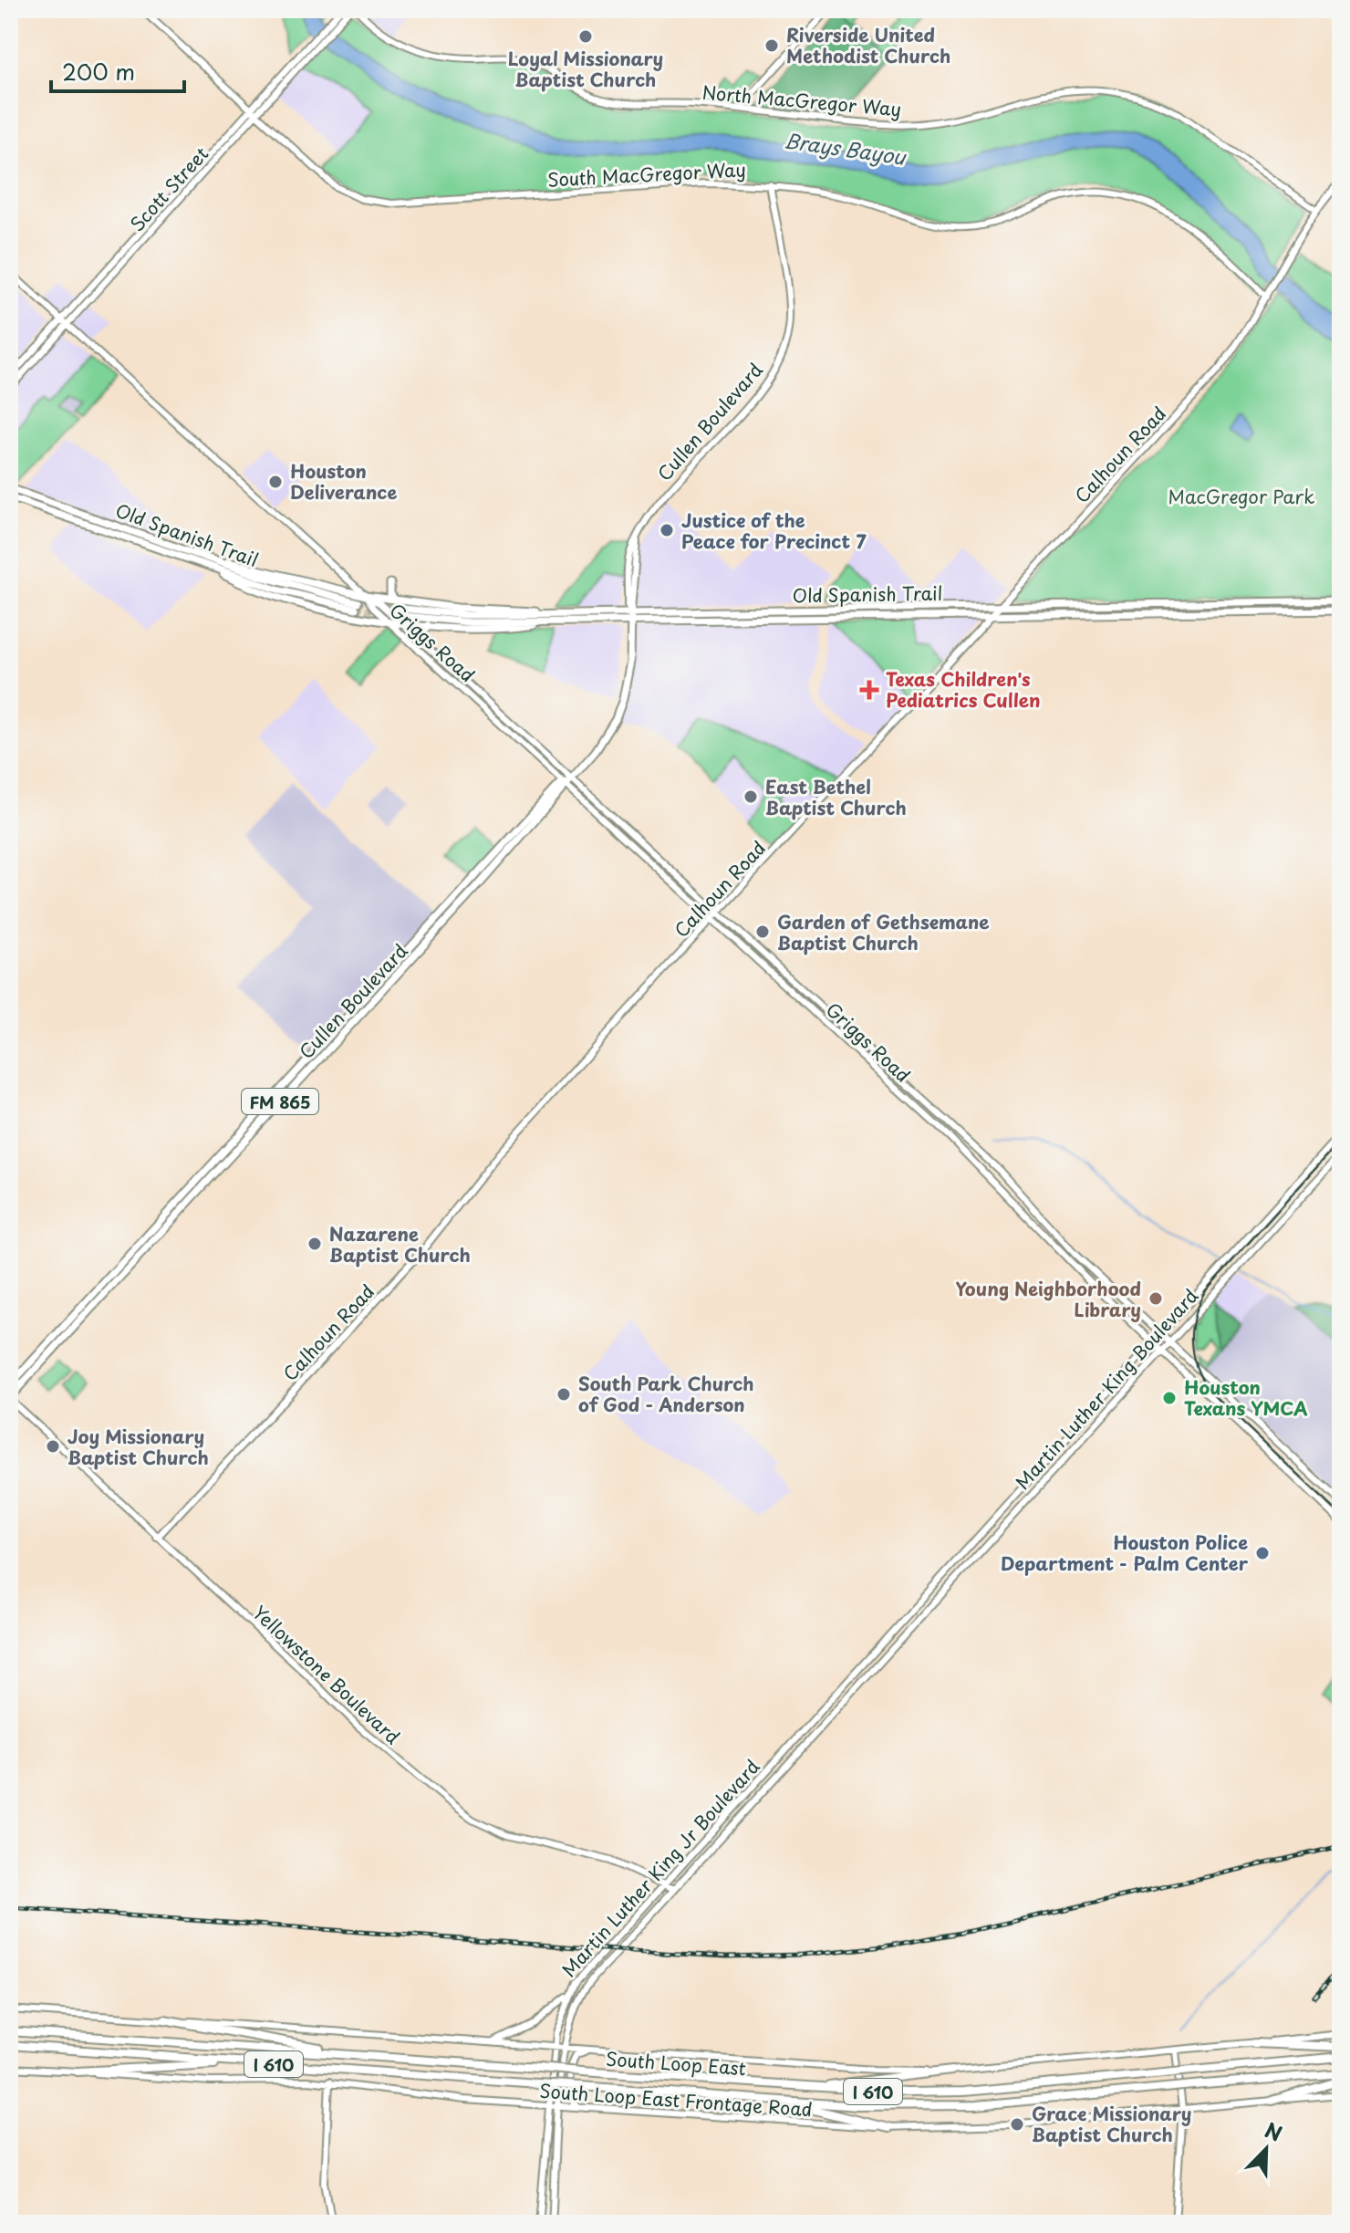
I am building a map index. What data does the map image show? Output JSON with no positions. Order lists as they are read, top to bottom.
{
  "streets": {
    "highway": ["South Loop East", "I 610"],
    "main road": [
      "North MacGregor Way",
      "South MacGregor Way",
      "Scott Street",
      "Cullen Boulevard",
      "Calhoun Road",
      "Old Spanish Trail",
      "Griggs Road",
      "FM 865",
      "Martin Luther King Boulevard",
      "Yellowstone Boulevard",
      "Martin Luther King Jr Boulevard",
      "South Loop East Frontage Road"
    ]
  },
  "crossings": [
    ["North MacGregor Way", "Calhoun Road"],
    ["South MacGregor Way", "Scott Street"],
    ["South MacGregor Way", "Cullen Boulevard"],
    ["South MacGregor Way", "Calhoun Road"],
    ["Scott Street", "Griggs Road"],
    ["Cullen Boulevard", "Old Spanish Trail"],
    ["Cullen Boulevard", "Griggs Road"],
    ["Cullen Boulevard", "Yellowstone Boulevard"],
    ["Calhoun Road", "Old Spanish Trail"],
    ["Calhoun Road", "Griggs Road"],
    ["Calhoun Road", "Yellowstone Boulevard"],
    ["Old Spanish Trail", "Griggs Road"],
    ["Griggs Road", "Martin Luther King Boulevard"],
    ["Martin Luther King Boulevard", "Martin Luther King Jr Boulevard"],
    ["Yellowstone Boulevard", "Martin Luther King Jr Boulevard"],
    ["Martin Luther King Jr Boulevard", "South Loop East Frontage Road"]
  ],
  "water": ["Brays Bayou"],
  "parks": ["MacGregor Park"],
  "places": {
    "other": [
      "Loyal Missionary Baptist Church",
      "Riverside United Methodist Church",
      "Houston Deliverance",
      "Justice of the Peace for Precinct 7",
      "East Bethel Baptist Church",
      "Garden of Gethsemane Baptist Church",
      "Nazarene Baptist Church",
      "Young Neighborhood Library",
      "South Park Church of God - Anderson",
      "Houston Texans YMCA",
      "Joy Missionary Baptist Church",
      "Houston Police Department - Palm Center",
      "Grace Missionary Baptist Church"
    ],
    "health": ["Texas Children's Pediatrics Cullen"]
  },
  "scale_bar": "200 m",
  "north": "top right"
}
